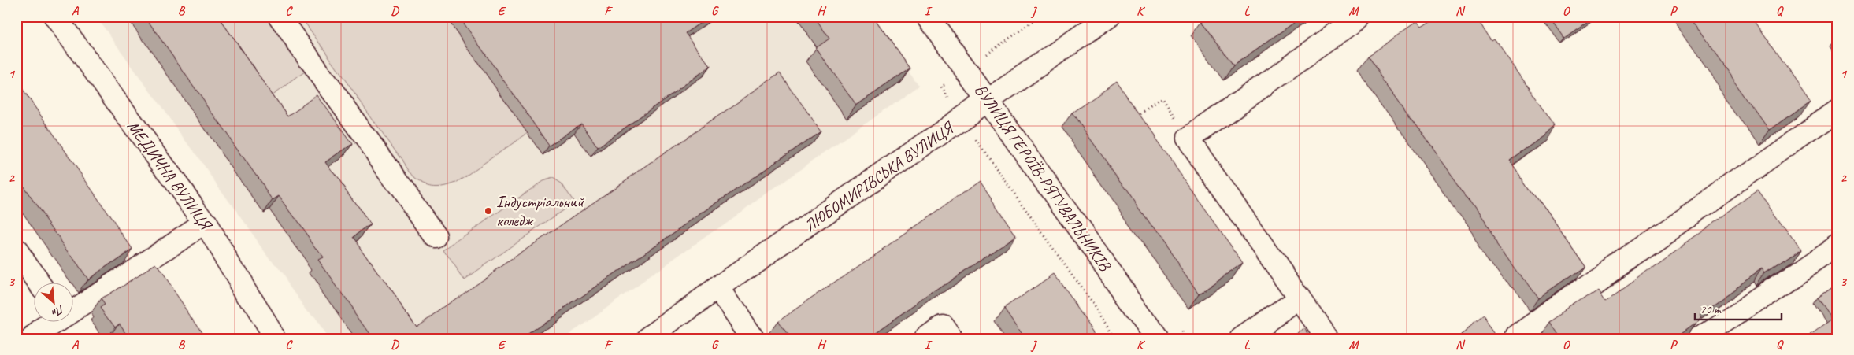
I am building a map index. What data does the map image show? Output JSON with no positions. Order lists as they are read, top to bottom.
{
  "streets": {
    "street": ["МЕДИЧНА ВУЛИЦЯ", "ЛЮБОМИРІВСЬКА ВУЛИЦЯ", "ВУЛИЦЯ ГЕРОЇВ-РЯТУВАЛЬНИКІВ"]
  },
  "crossings": [
    ["ЛЮБОМИРІВСЬКА ВУЛИЦЯ", "ВУЛИЦЯ ГЕРОЇВ-РЯТУВАЛЬНИКІВ"]
  ],
  "places": ["Індустріальний коледж"],
  "scale_bar": "20 m",
  "north": "bottom right",
  "grid": {
    "columns": [
      "A",
      "B",
      "C",
      "D",
      "E",
      "F",
      "G",
      "H",
      "I",
      "J",
      "K",
      "L",
      "M",
      "N",
      "O",
      "P",
      "Q"
    ],
    "rows": ["1", "2", "3"]
  }
}
